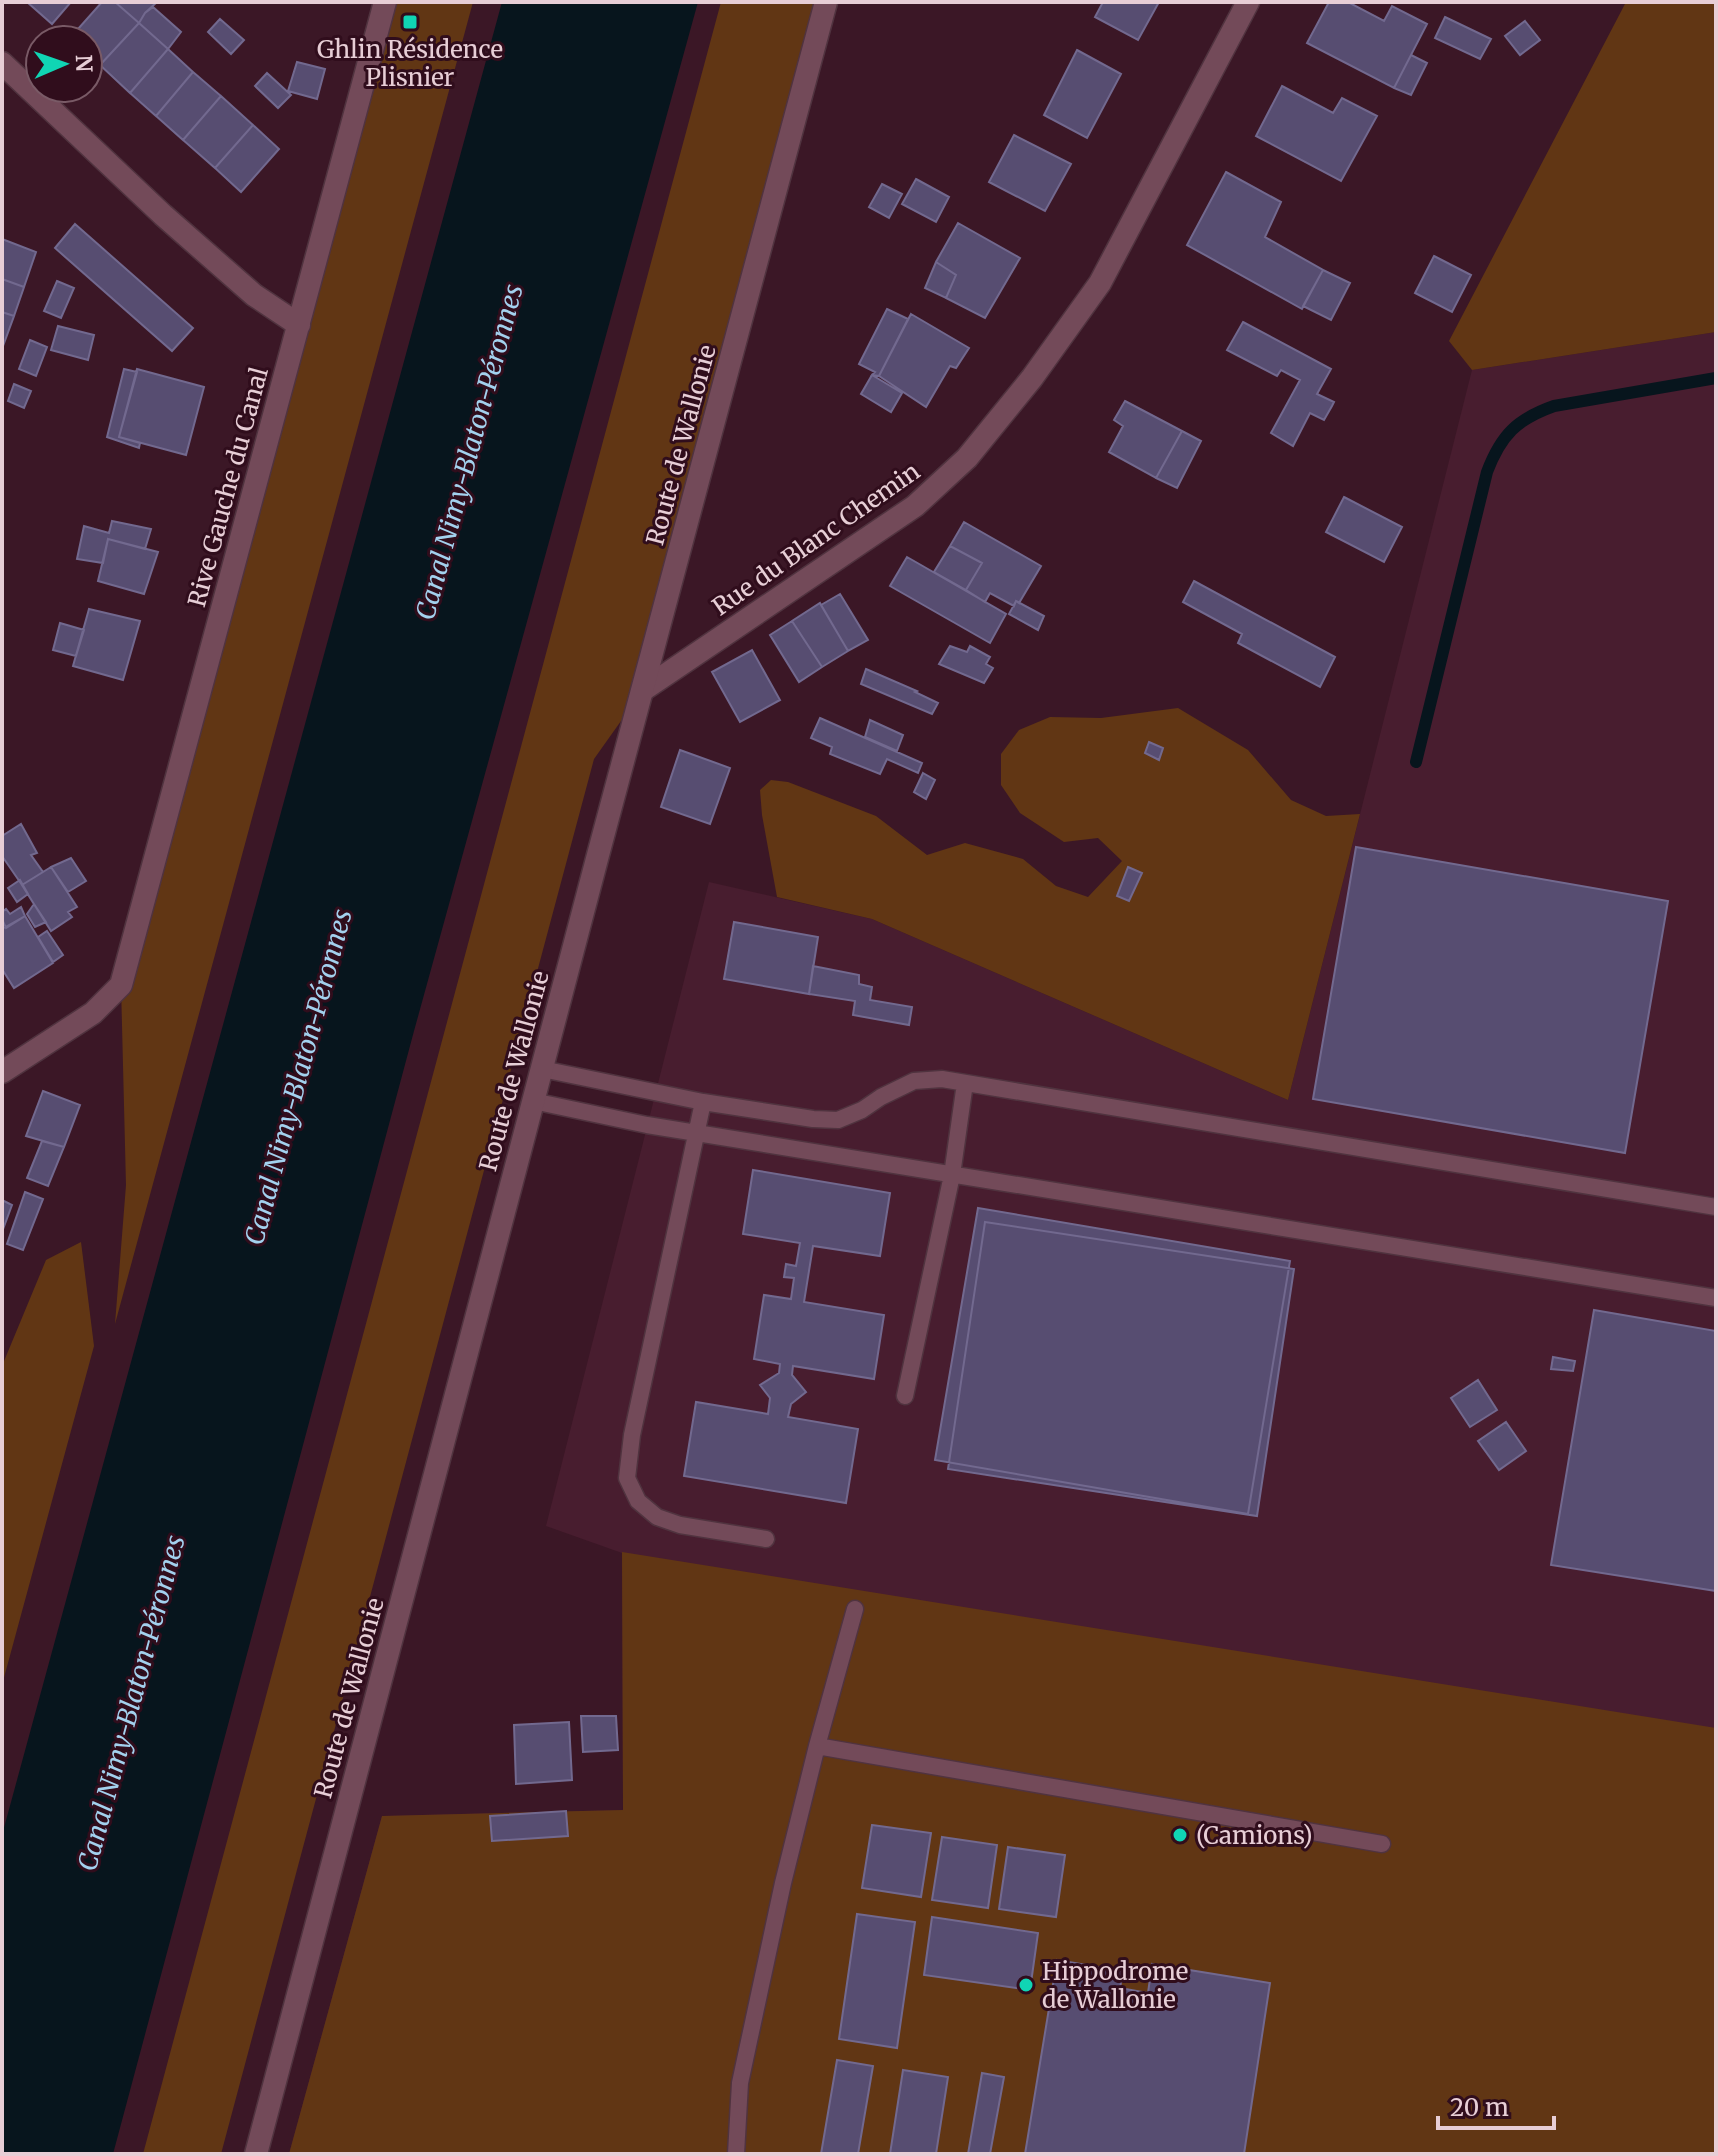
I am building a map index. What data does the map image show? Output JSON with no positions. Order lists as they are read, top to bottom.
{
  "streets": {
    "street": ["Route de Wallonie", "Rive Gauche du Canal", "Rue du Blanc Chemin"]
  },
  "crossings": [
    ["Route de Wallonie", "Rue du Blanc Chemin"]
  ],
  "water": ["Canal Nimy-Blaton-Péronnes"],
  "places": {
    "transit": ["Ghlin Résidence Plisnier"],
    "other": ["(Camions)", "Hippodrome de Wallonie"]
  },
  "scale_bar": "20 m",
  "north": "right"
}
